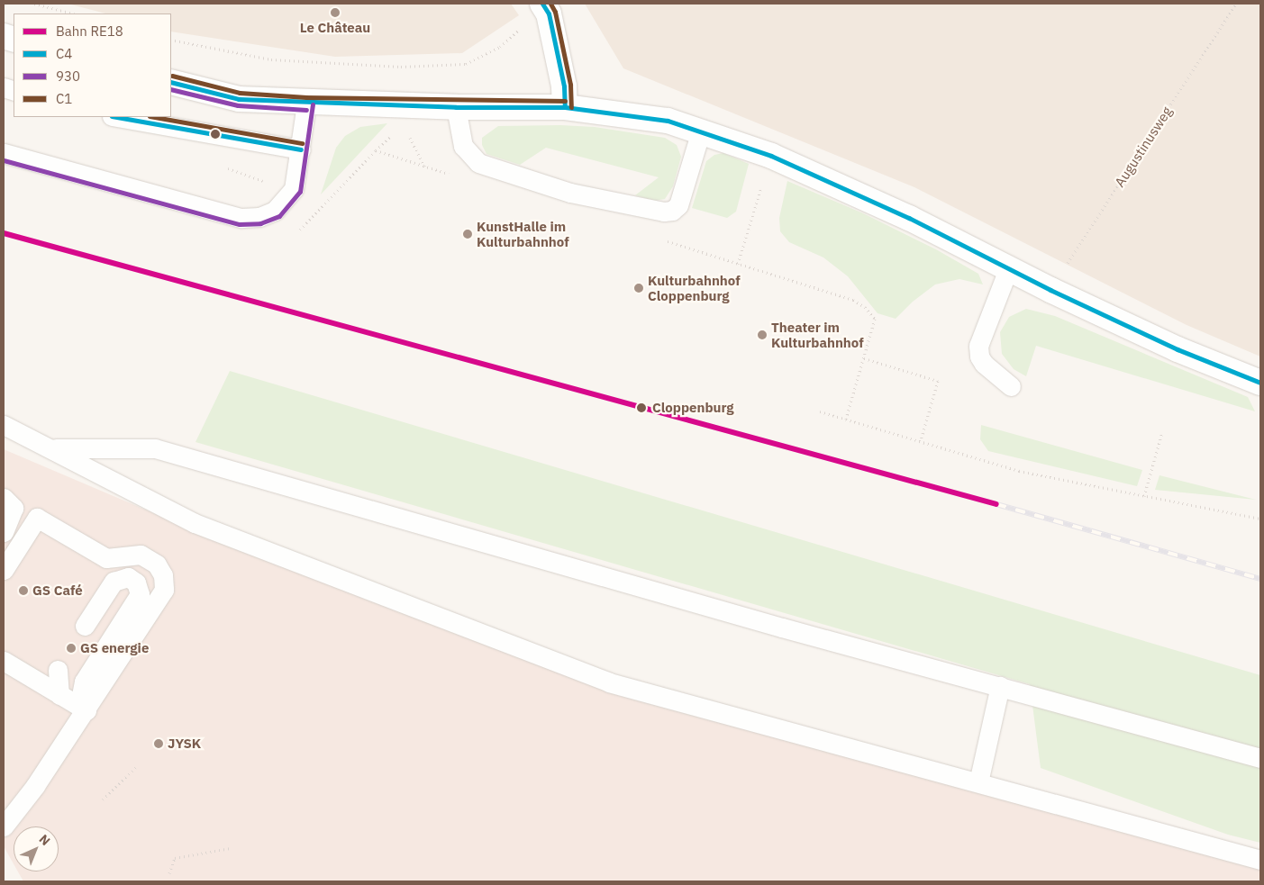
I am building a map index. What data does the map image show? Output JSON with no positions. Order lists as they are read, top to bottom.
{
  "streets": {
    "path": ["Augustinusweg"]
  },
  "places": [
    "Le Château",
    "KunstHalle im Kulturbahnhof",
    "Kulturbahnhof Cloppenburg",
    "Theater im Kulturbahnhof",
    "Cloppenburg",
    "GS Café",
    "GS energie",
    "JYSK"
  ],
  "lines": [
    "transit line C4",
    "transit line C1",
    "transit line 930",
    "rail line RE18"
  ],
  "legend": [
    "Bahn RE18",
    "C4",
    "930",
    "C1"
  ],
  "north": "top right"
}
